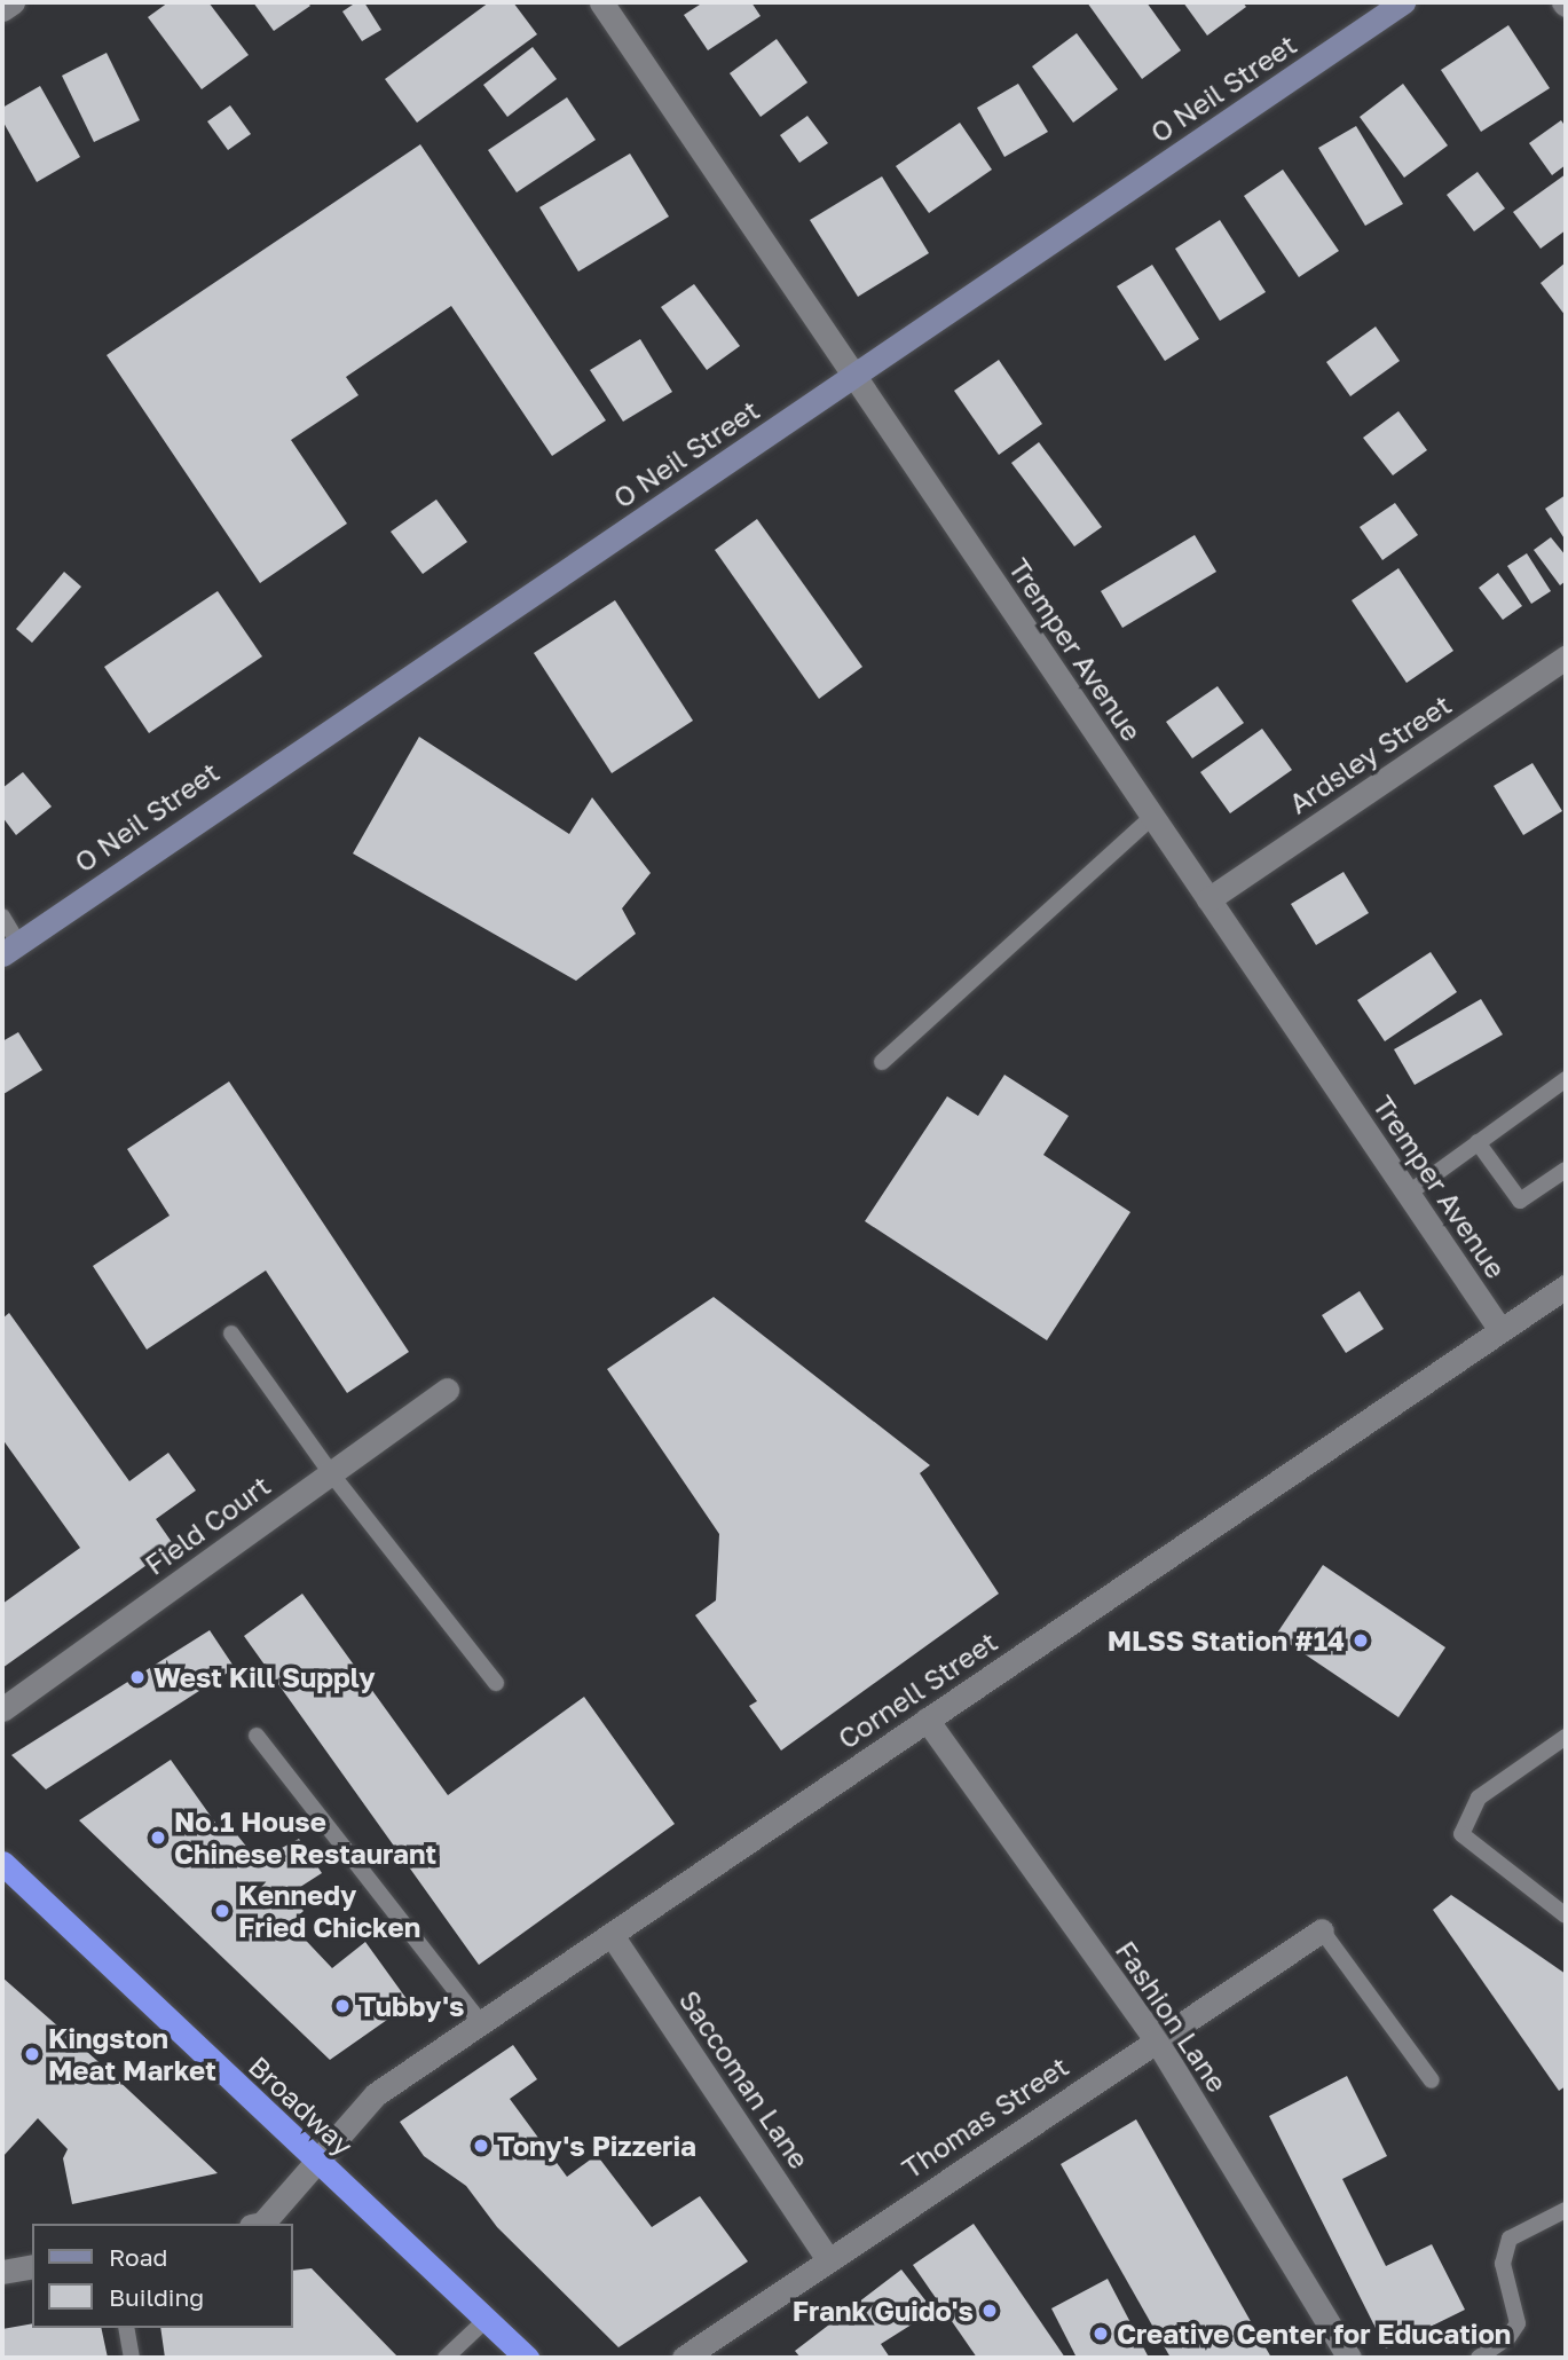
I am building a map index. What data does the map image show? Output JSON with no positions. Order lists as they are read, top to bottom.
{
  "streets": {
    "highway": ["Broadway"],
    "street": [
      "O Neil Street",
      "Tremper Avenue",
      "Ardsley Street",
      "Field Court",
      "Cornell Street",
      "Fashion Lane",
      "Saccoman Lane",
      "Thomas Street"
    ]
  },
  "crossings": [
    ["O Neil Street", "Tremper Avenue"],
    ["Tremper Avenue", "Ardsley Street"],
    ["Tremper Avenue", "Cornell Street"],
    ["Cornell Street", "Fashion Lane"],
    ["Cornell Street", "Saccoman Lane"],
    ["Cornell Street", "Broadway"],
    ["Fashion Lane", "Thomas Street"],
    ["Saccoman Lane", "Thomas Street"]
  ],
  "places": [
    "MLSS Station #14",
    "West Kill Supply",
    "No.1 House Chinese Restaurant",
    "Kennedy Fried Chicken",
    "Tubby's",
    "Kingston Meat Market",
    "Tony's Pizzeria",
    "Frank Guido's",
    "Creative Center for Education"
  ],
  "legend": ["Road", "Building"]
}
